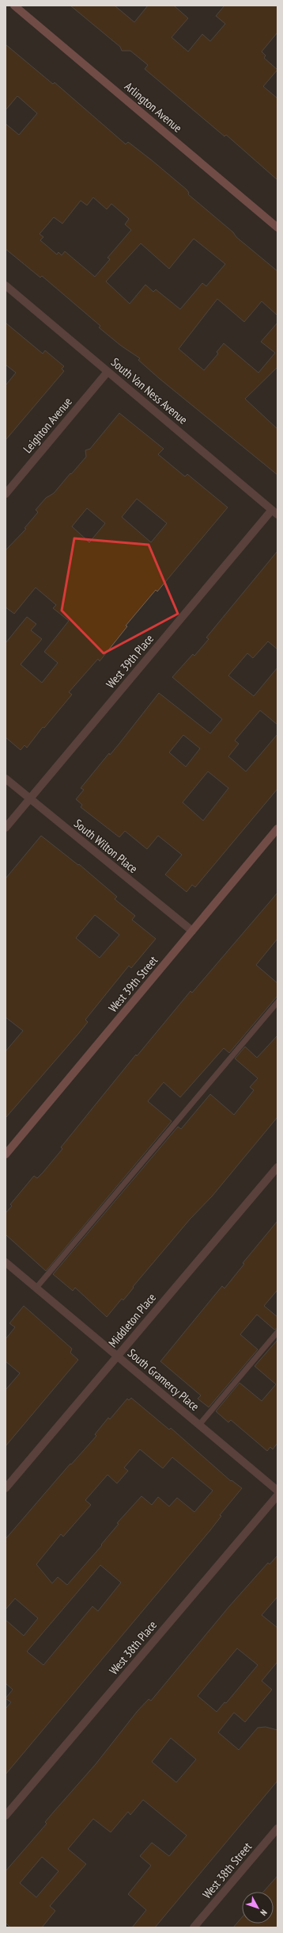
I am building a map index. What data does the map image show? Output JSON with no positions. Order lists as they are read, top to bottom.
{
  "streets": {
    "street": [
      "Arlington Avenue",
      "South Van Ness Avenue",
      "Leighton Avenue",
      "West 39th Place",
      "South Wilton Place",
      "West 39th Street",
      "Middleton Place",
      "South Gramercy Place",
      "West 38th Place",
      "West 38th Street"
    ]
  },
  "crossings": [
    ["South Van Ness Avenue", "Leighton Avenue"],
    ["South Van Ness Avenue", "West 39th Place"],
    ["West 39th Place", "South Wilton Place"],
    ["South Wilton Place", "West 39th Street"],
    ["Middleton Place", "South Gramercy Place"]
  ],
  "north": "bottom right"
}
